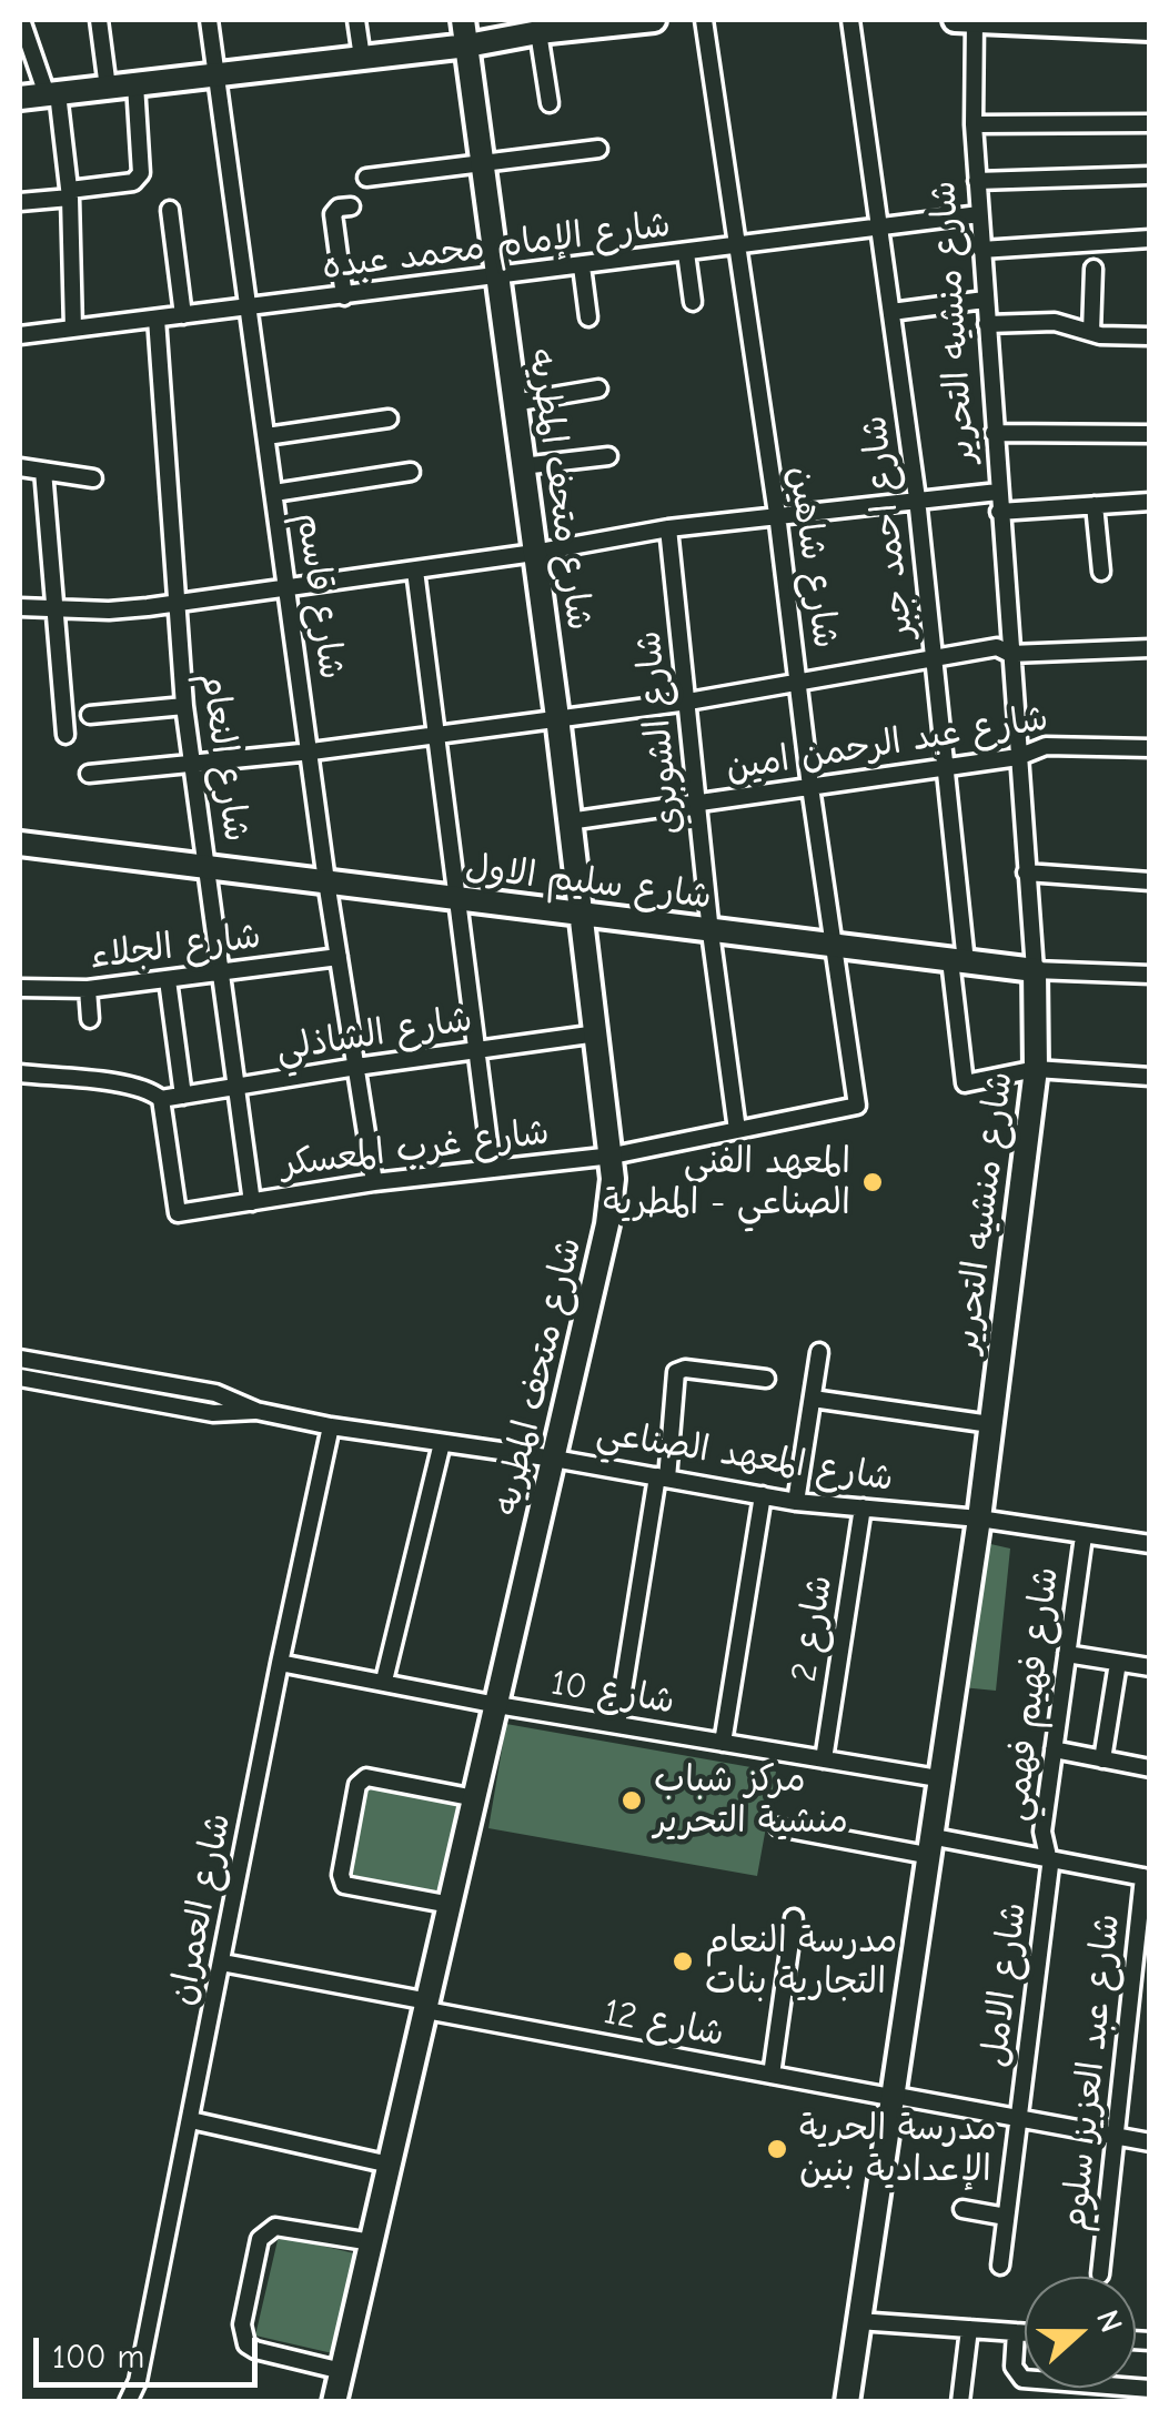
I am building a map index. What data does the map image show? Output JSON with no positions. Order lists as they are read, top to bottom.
{
  "streets": {
    "street": [
      "شارع الإمام محمد عبده",
      "شارع منشيه التحرير",
      "شارع متحف المطريه",
      "شارع احمد جبر",
      "شارع شاهين",
      "شارع قاسم",
      "شارع الشوبري",
      "شارع عبد الرحمن امين",
      "شارع النعام",
      "شارع سليم الاول",
      "شارع الجلاء",
      "شارع الشاذلي",
      "شارع غرب المعسكر",
      "شارع المعهد الصناعي",
      "شارع 2",
      "شارع 10",
      "شارع فهيم فهمي",
      "شارع العمران",
      "شارع الامل",
      "شارع 12",
      "شارع عبد العزيز سلوم"
    ]
  },
  "crossings": [
    ["شارع الإمام محمد عبده", "شارع منشيه التحرير"],
    ["شارع الإمام محمد عبده", "شارع متحف المطريه"],
    ["شارع الإمام محمد عبده", "شارع احمد جبر"],
    ["شارع الإمام محمد عبده", "شارع شاهين"],
    ["شارع الإمام محمد عبده", "شارع قاسم"],
    ["شارع الإمام محمد عبده", "شارع النعام"],
    ["شارع منشيه التحرير", "شارع احمد جبر"],
    ["شارع منشيه التحرير", "شارع عبد الرحمن امين"],
    ["شارع منشيه التحرير", "شارع سليم الاول"],
    ["شارع منشيه التحرير", "شارع المعهد الصناعي"],
    ["شارع منشيه التحرير", "شارع 10"],
    ["شارع منشيه التحرير", "شارع 12"],
    ["شارع متحف المطريه", "شارع عبد الرحمن امين"],
    ["شارع متحف المطريه", "شارع سليم الاول"],
    ["شارع متحف المطريه", "شارع الشاذلي"],
    ["شارع متحف المطريه", "شارع غرب المعسكر"],
    ["شارع متحف المطريه", "شارع المعهد الصناعي"],
    ["شارع متحف المطريه", "شارع 10"],
    ["شارع متحف المطريه", "شارع 12"],
    ["شارع احمد جبر", "شارع عبد الرحمن امين"],
    ["شارع احمد جبر", "شارع سليم الاول"],
    ["شارع شاهين", "شارع عبد الرحمن امين"],
    ["شارع شاهين", "شارع سليم الاول"],
    ["شارع شاهين", "شارع غرب المعسكر"],
    ["شارع قاسم", "شارع سليم الاول"],
    ["شارع قاسم", "شارع الجلاء"],
    ["شارع قاسم", "شارع الشاذلي"],
    ["شارع قاسم", "شارع غرب المعسكر"],
    ["شارع الشوبري", "شارع عبد الرحمن امين"],
    ["شارع الشوبري", "شارع سليم الاول"],
    ["شارع الشوبري", "شارع غرب المعسكر"],
    ["شارع النعام", "شارع سليم الاول"],
    ["شارع النعام", "شارع الجلاء"],
    ["شارع النعام", "شارع الشاذلي"],
    ["شارع النعام", "شارع غرب المعسكر"],
    ["شارع الشاذلي", "شارع غرب المعسكر"],
    ["شارع المعهد الصناعي", "شارع 2"],
    ["شارع المعهد الصناعي", "شارع فهيم فهمي"],
    ["شارع المعهد الصناعي", "شارع العمران"],
    ["شارع 2", "شارع 10"],
    ["شارع 10", "شارع العمران"],
    ["شارع فهيم فهمي", "شارع الامل"],
    ["شارع العمران", "شارع 12"],
    ["شارع الامل", "شارع 12"],
    ["شارع 12", "شارع عبد العزيز سلوم"]
  ],
  "places": [
    "المعهد الفني الصناعي - المطرية",
    "مركز شباب منشية التحرير",
    "مدرسة النعام التجارية بنات",
    "مدرسة الحرية الإعدادية بنين"
  ],
  "scale_bar": "100 m",
  "north": "right"
}
